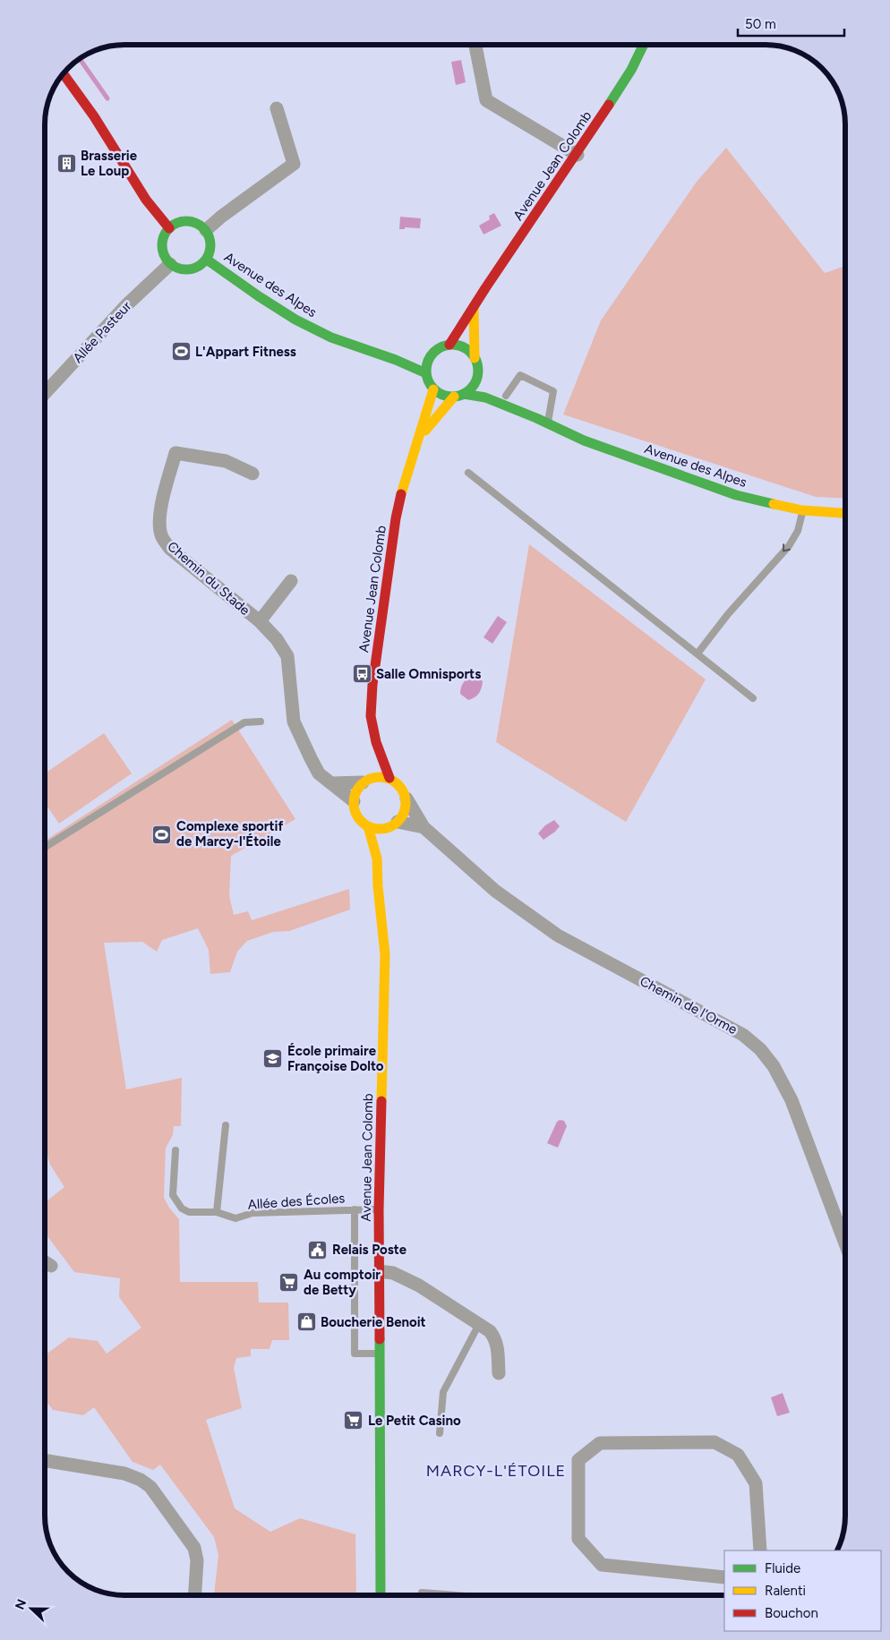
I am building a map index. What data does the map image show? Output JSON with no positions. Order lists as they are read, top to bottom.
{
  "streets": {
    "street": [
      "Avenue Jean Colomb",
      "Avenue des Alpes",
      "Allée Pasteur",
      "Chemin du Stade",
      "Chemin de l'Orme"
    ],
    "lane": ["Allée des Écoles"]
  },
  "crossings": [
    ["Avenue Jean Colomb", "Avenue des Alpes"],
    ["Avenue Jean Colomb", "Chemin du Stade"],
    ["Avenue Jean Colomb", "Chemin de l'Orme"],
    ["Avenue Jean Colomb", "Allée des Écoles"],
    ["Avenue des Alpes", "Allée Pasteur"],
    ["Chemin du Stade", "Chemin de l'Orme"]
  ],
  "districts": ["MARCY-L'ÉTOILE"],
  "places": {
    "building": ["Brasserie Le Loup"],
    "sports": ["L'Appart Fitness", "Complexe sportif de Marcy-l'Étoile"],
    "bus stop": ["Salle Omnisports"],
    "school or university": ["École primaire Françoise Dolto"],
    "public building": ["Relais Poste"],
    "supermarket": ["Au comptoir de Betty", "Le Petit Casino"],
    "shop": ["Boucherie Benoit"]
  },
  "legend": ["Fluide", "Ralenti", "Bouchon"],
  "scale_bar": "50 m",
  "north": "left"
}
